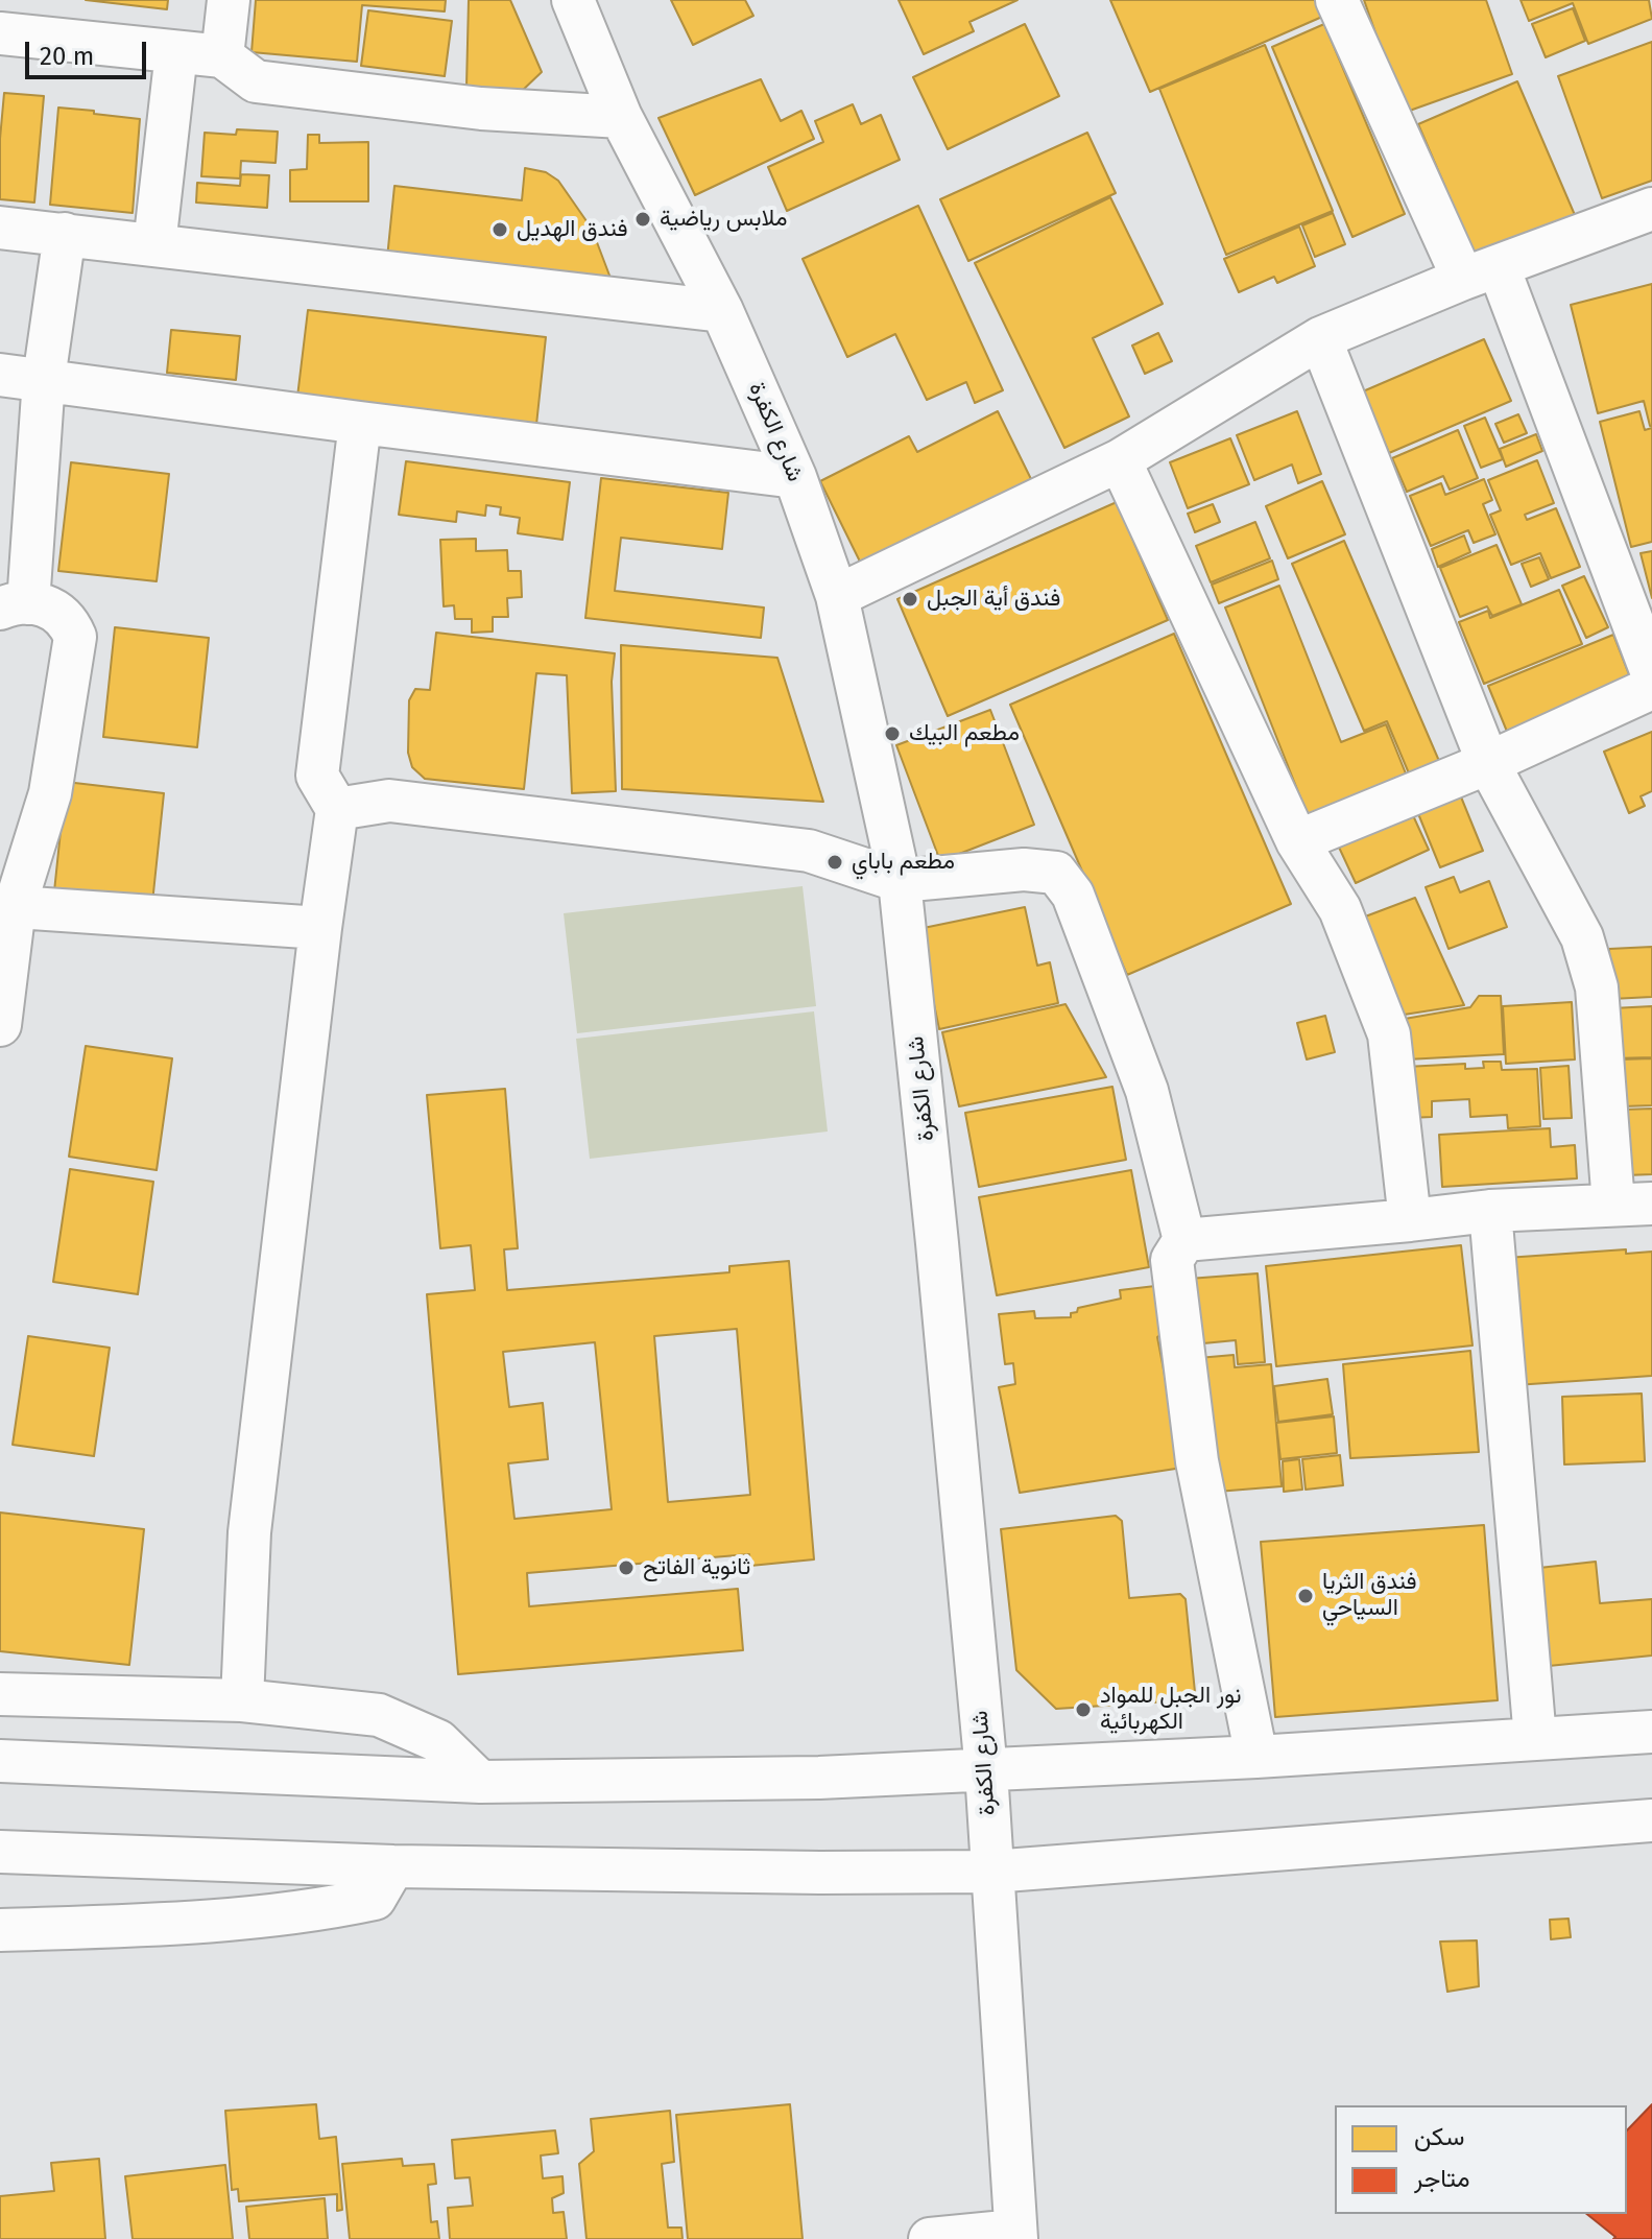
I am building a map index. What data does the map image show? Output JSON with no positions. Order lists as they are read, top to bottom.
{
  "streets": {
    "street": ["شارع الكفرة"]
  },
  "places": [
    "ملابس رياضية",
    "فندق الهديل",
    "فندق أية الجبل",
    "مطعم البيك",
    "مطعم باباي",
    "ثانوية الفاتح",
    "فندق الثريا السياحي",
    "نور الجبل للمواد الكهربائية"
  ],
  "legend": ["سكن", "متاجر"],
  "scale_bar": "20 m"
}
